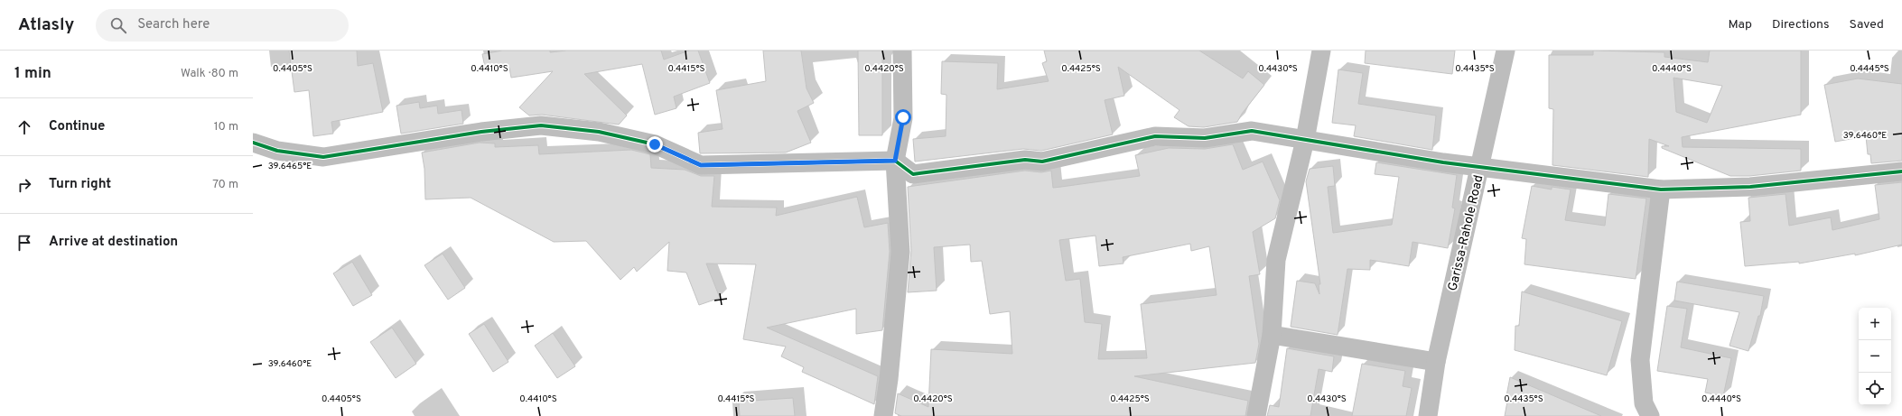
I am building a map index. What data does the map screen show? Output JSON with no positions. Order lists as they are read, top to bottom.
{
  "streets": {
    "street": ["Garissa-Rahole Road"]
  },
  "page": {
    "header": "Atlasly",
    "search": "Search here",
    "nav": ["Map", "Directions", "Saved"],
    "heading": ["1 min", "Walk · 80 m"],
    "list": [
      ["Continue", "10 m"],
      ["Turn right", "70 m"],
      "Arrive at destination"
    ],
    "map_buttons": ["+", "−"]
  },
  "coordinates": [
    "0.4405°S",
    "0.4410°S",
    "0.4415°S",
    "0.4420°S",
    "0.4425°S",
    "0.4430°S",
    "0.4435°S",
    "0.4440°S",
    "0.4445°S",
    "39.6460°E",
    "39.6465°E"
  ]
}
